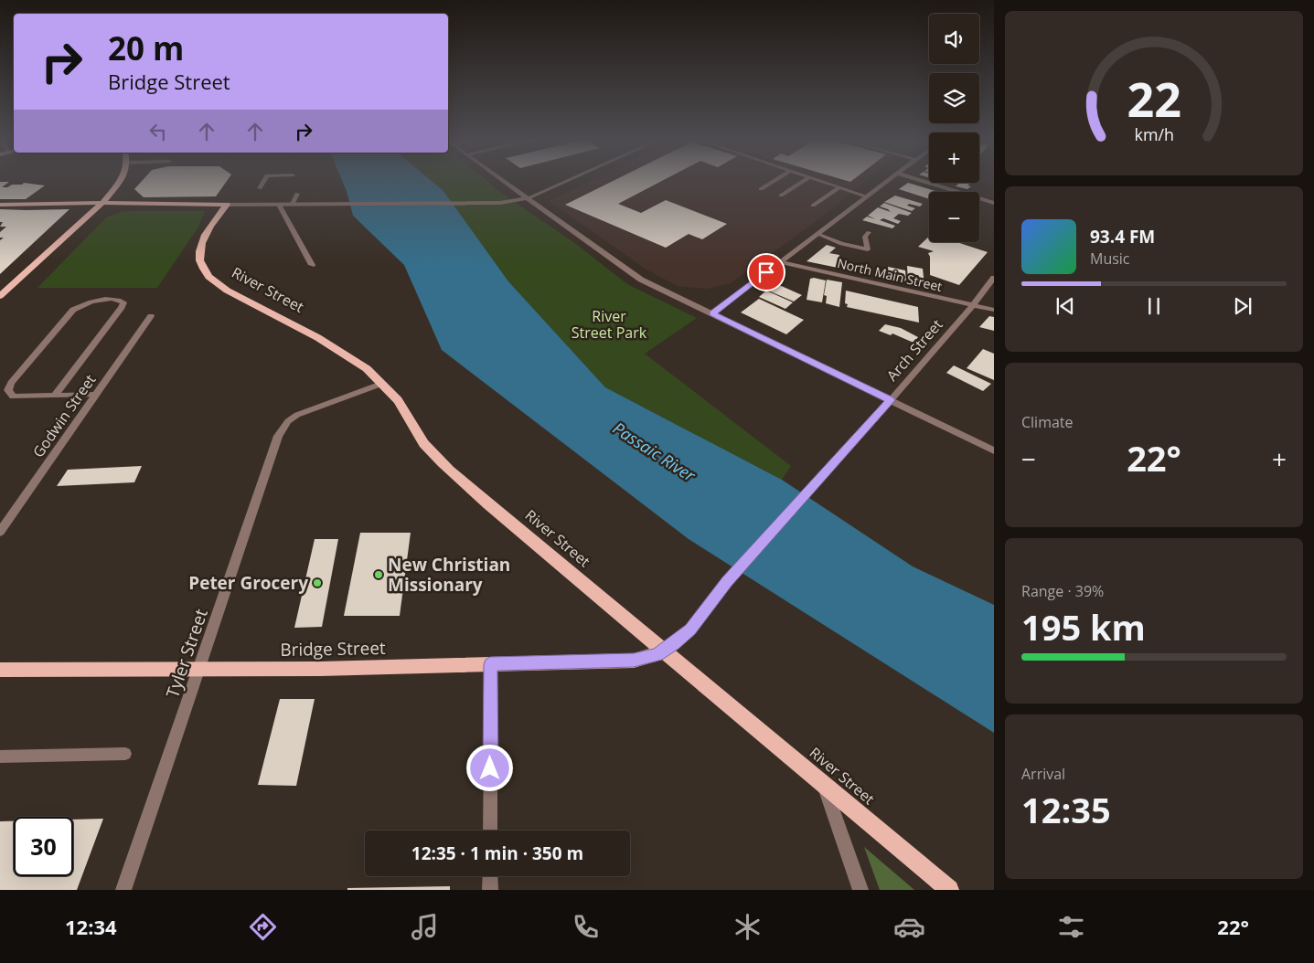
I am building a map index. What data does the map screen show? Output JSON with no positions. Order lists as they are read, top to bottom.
{
  "streets": {
    "main road": ["River Street", "Bridge Street"],
    "street": [
      "North Main Street",
      "Arch Street",
      "Godwin Street",
      "Tyler Street"
    ]
  },
  "crossings": [
    ["North Main Street", "Arch Street"],
    ["River Street", "Arch Street"],
    ["River Street", "Bridge Street"],
    ["River Street", "Tyler Street"],
    ["Arch Street", "Bridge Street"],
    ["Bridge Street", "Tyler Street"]
  ],
  "water": ["Passaic River"],
  "parks": ["River Street Park"],
  "places": ["New Christian Missionary", "Peter Grocery"],
  "page": {
    "map_buttons": ["+", "−"],
    "turn": ["20 m", "Bridge Street"],
    "song": ["93.4 FM", "Music"],
    "tile": [
      "Climate",
      ["Range · 39%", "195 km"],
      ["Arrival", "12:35"]
    ],
    "heat": ["−", "22°", "+"],
    "limit": "30",
    "trip": "12:35 · 1 min · 350 m",
    "tabs": ["12:34", "22°"],
    "gauge": ["22", "km/h"]
  }
}
